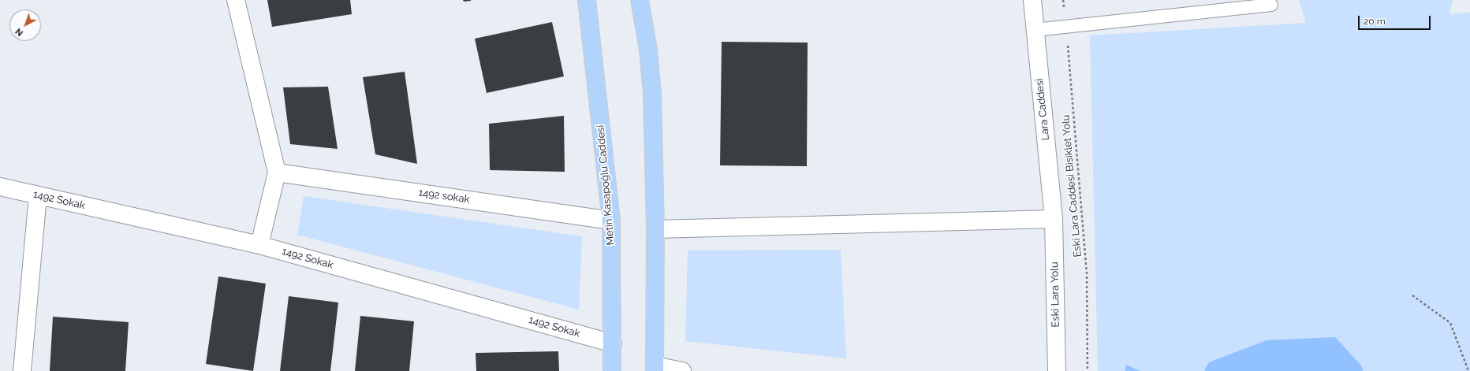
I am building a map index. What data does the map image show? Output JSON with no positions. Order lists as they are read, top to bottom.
{
  "streets": {
    "main road": ["Metin Kasapoğlu Caddesi"],
    "street": [
      "Lara Caddesi",
      "1492 sokak",
      "1492 Sokak",
      "Eski Lara Yolu"
    ],
    "path": ["Eski Lara Caddesi Bisiklet Yolu"]
  },
  "crossings": [
    ["Lara Caddesi", "Eski Lara Yolu"],
    ["Metin Kasapoğlu Caddesi", "1492 sokak"],
    ["Metin Kasapoğlu Caddesi", "1492 Sokak"]
  ],
  "scale_bar": "20 m",
  "north": "bottom left"
}
